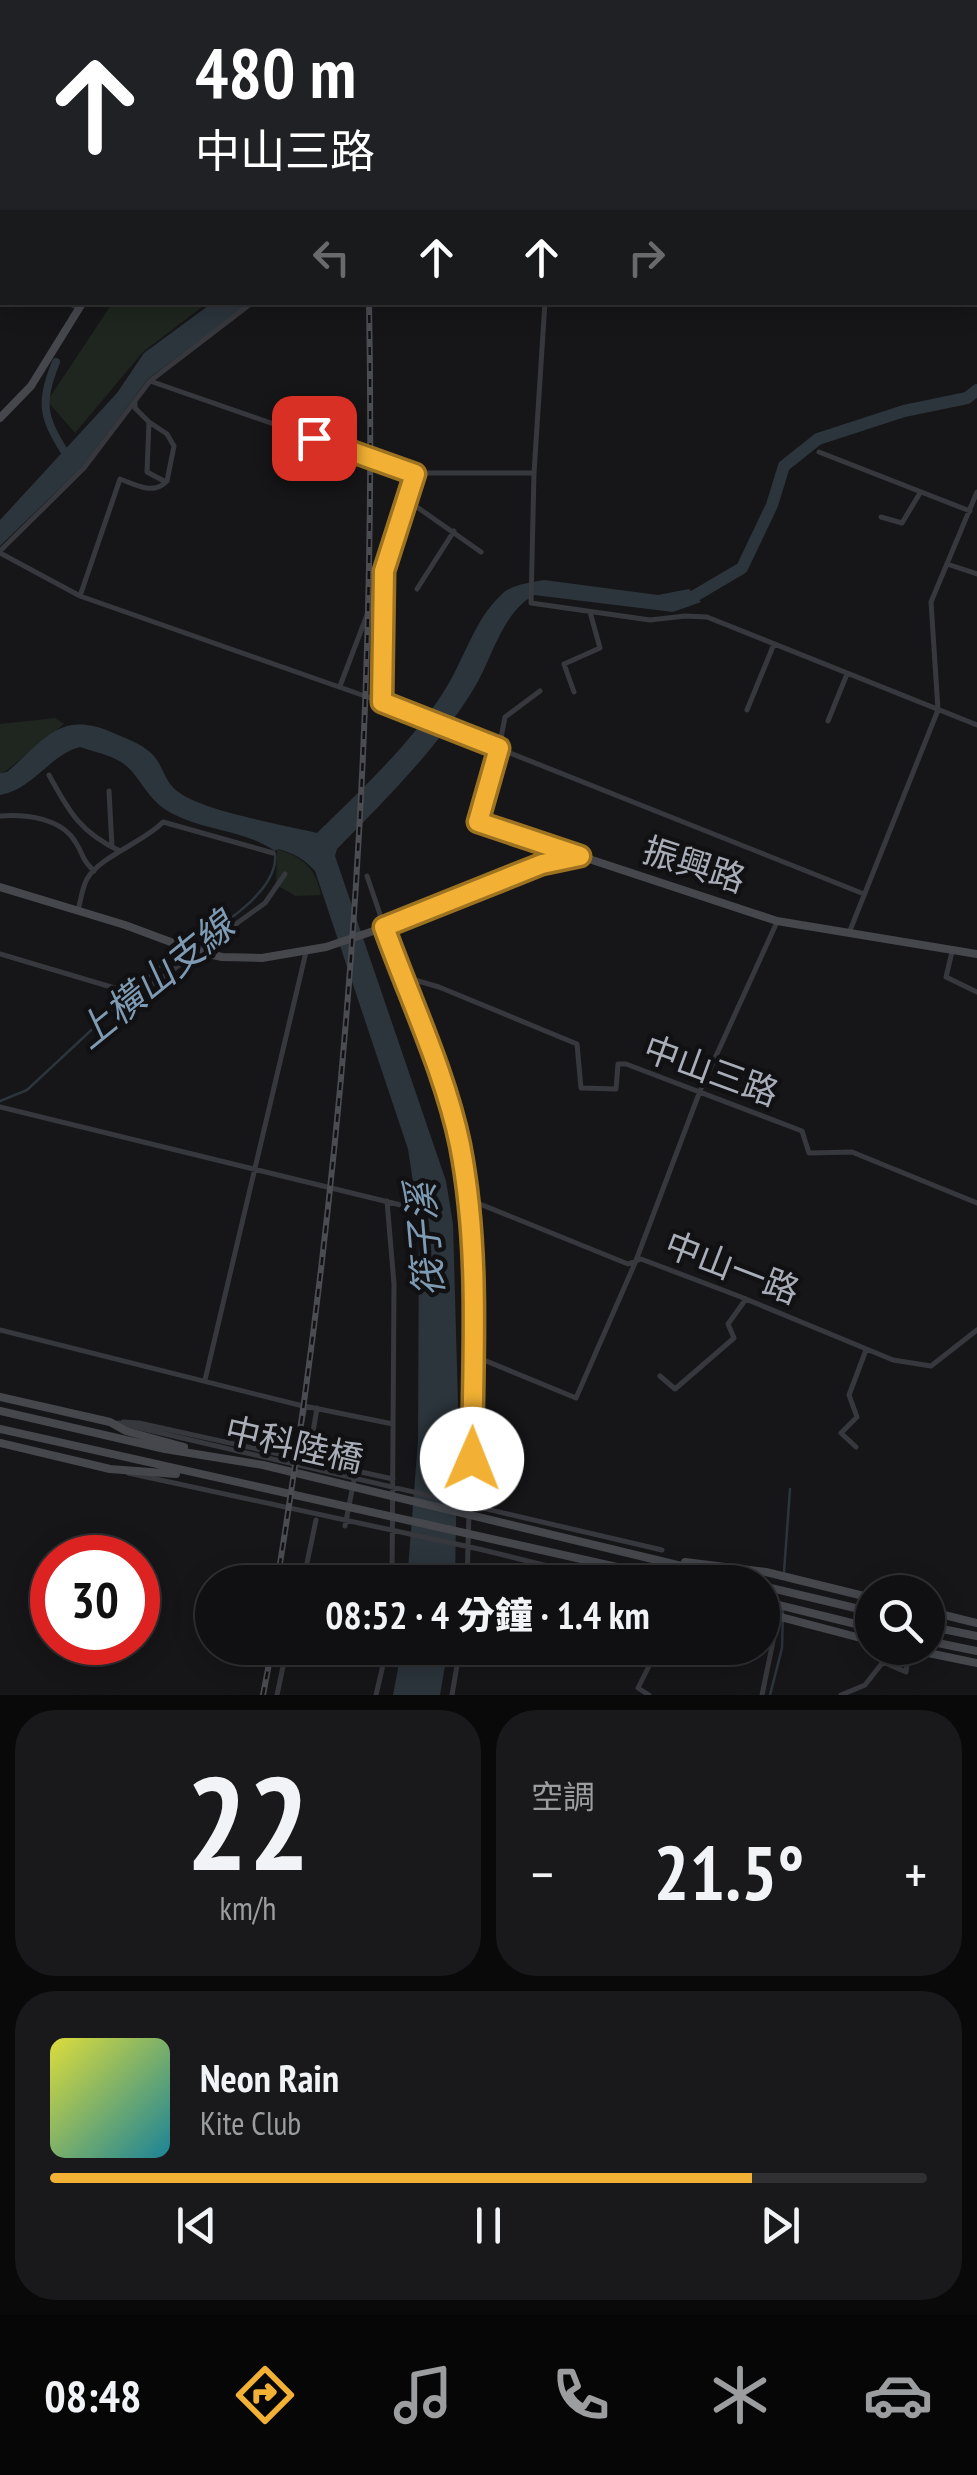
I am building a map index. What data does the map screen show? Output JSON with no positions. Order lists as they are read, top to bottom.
{
  "streets": {
    "street": [
      "振興路",
      "中山三路",
      "中山一路",
      "中科陸橋"
    ]
  },
  "water": ["上橫山支線", "筏子溪"],
  "page": {
    "turn": ["480 m", "中山三路"],
    "limit": "30",
    "trip": "08:52 · 4 分鐘 · 1.4 km",
    "tile": [
      ["22", "km/h"],
      "空調"
    ],
    "heat": ["−", "21.5°", "+"],
    "song": ["Neon Rain", "Kite Club"],
    "tabs": "08:48"
  }
}
